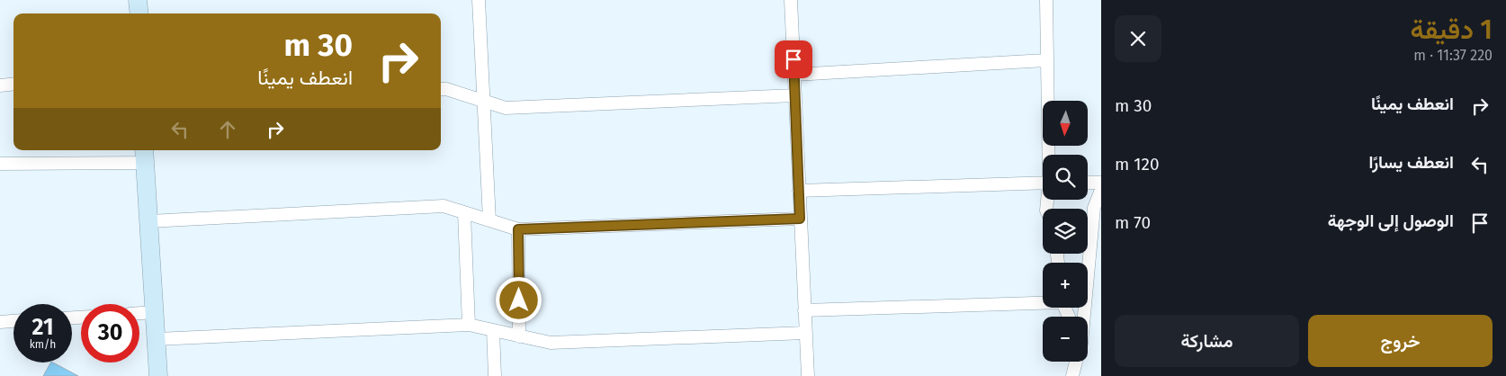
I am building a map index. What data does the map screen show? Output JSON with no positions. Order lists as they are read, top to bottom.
{
  "north": "bottom",
  "page": {
    "heading": ["1 دقيقة", "220 m · 11:37"],
    "turn": ["30 m", "انعطف يمينًا"],
    "list": [
      {
        "name": "انعطف يمينًا",
        "value": "30 m"
      },
      {
        "name": "انعطف يسارًا",
        "value": "120 m"
      },
      {
        "name": "الوصول إلى الوجهة",
        "value": "70 m"
      }
    ],
    "map_buttons": ["+", "−"],
    "speed": "21 km/h",
    "limit": "30",
    "buttons": ["خروج", "مشاركة"]
  }
}
